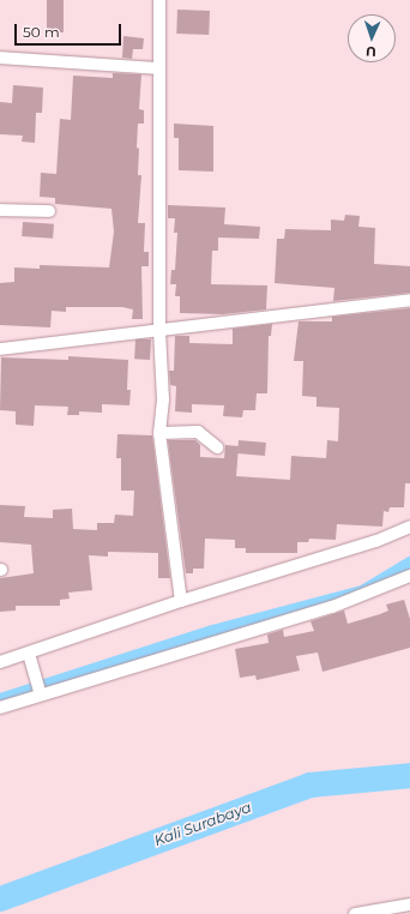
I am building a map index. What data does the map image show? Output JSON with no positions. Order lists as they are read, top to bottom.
{
  "water": ["Kali Surabaya"],
  "scale_bar": "50 m",
  "north": "bottom"
}
